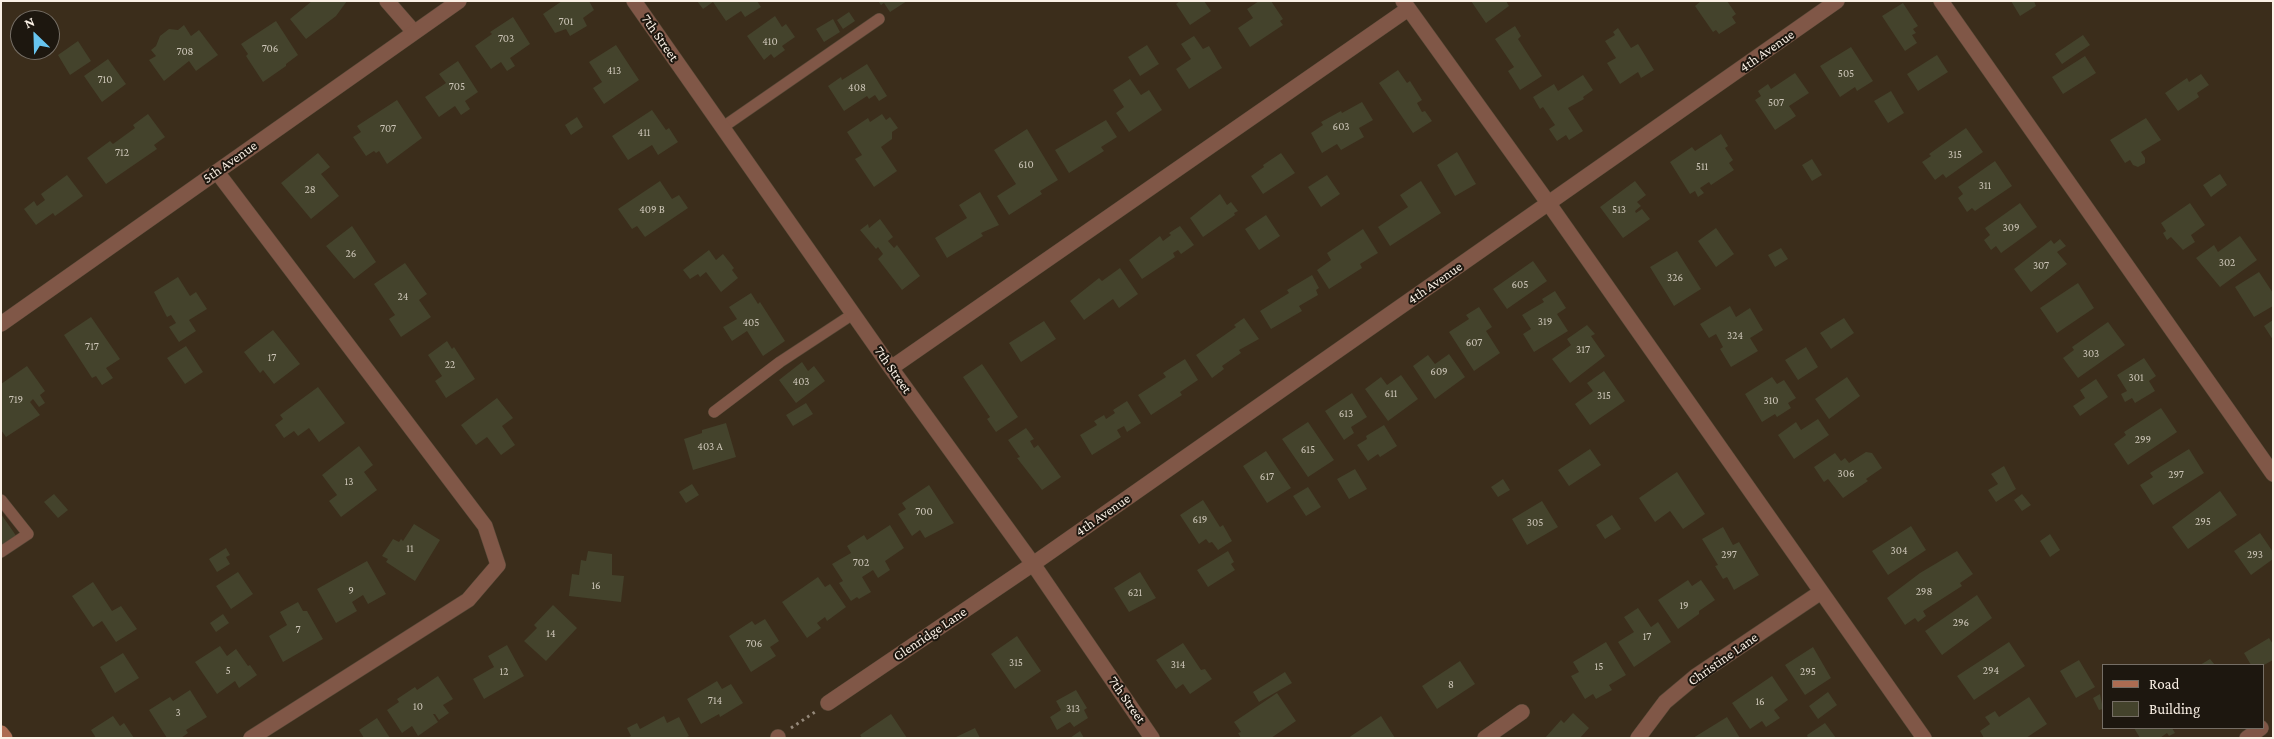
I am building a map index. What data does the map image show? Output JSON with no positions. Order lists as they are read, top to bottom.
{
  "streets": {
    "street": [
      "7th Street",
      "4th Avenue",
      "5th Avenue",
      "Glenridge Lane",
      "Christine Lane"
    ]
  },
  "crossings": [
    ["7th Street", "4th Avenue"],
    ["7th Street", "Glenridge Lane"],
    ["4th Avenue", "Glenridge Lane"]
  ],
  "house_numbers": [
    "701",
    "703",
    "410",
    "706",
    "708",
    "413",
    "505",
    "710",
    "705",
    "408",
    "507",
    "603",
    "707",
    "411",
    "712",
    "315",
    "610",
    "511",
    "311",
    "28",
    "409 B",
    "513",
    "309",
    "26",
    "302",
    "307",
    "326",
    "605",
    "24",
    "319",
    "405",
    "324",
    "607",
    "717",
    "317",
    "303",
    "17",
    "22",
    "609",
    "301",
    "403",
    "611",
    "315",
    "719",
    "310",
    "613",
    "299",
    "403 A",
    "615",
    "306",
    "297",
    "617",
    "13",
    "700",
    "619",
    "295",
    "305",
    "11",
    "304",
    "297",
    "293",
    "702",
    "16",
    "9",
    "298",
    "621",
    "19",
    "296",
    "7",
    "14",
    "17",
    "706",
    "315",
    "314",
    "15",
    "5",
    "294",
    "12",
    "295",
    "8",
    "714",
    "16",
    "10",
    "313",
    "3"
  ],
  "legend": ["Road", "Building"],
  "north": "top left"
}
